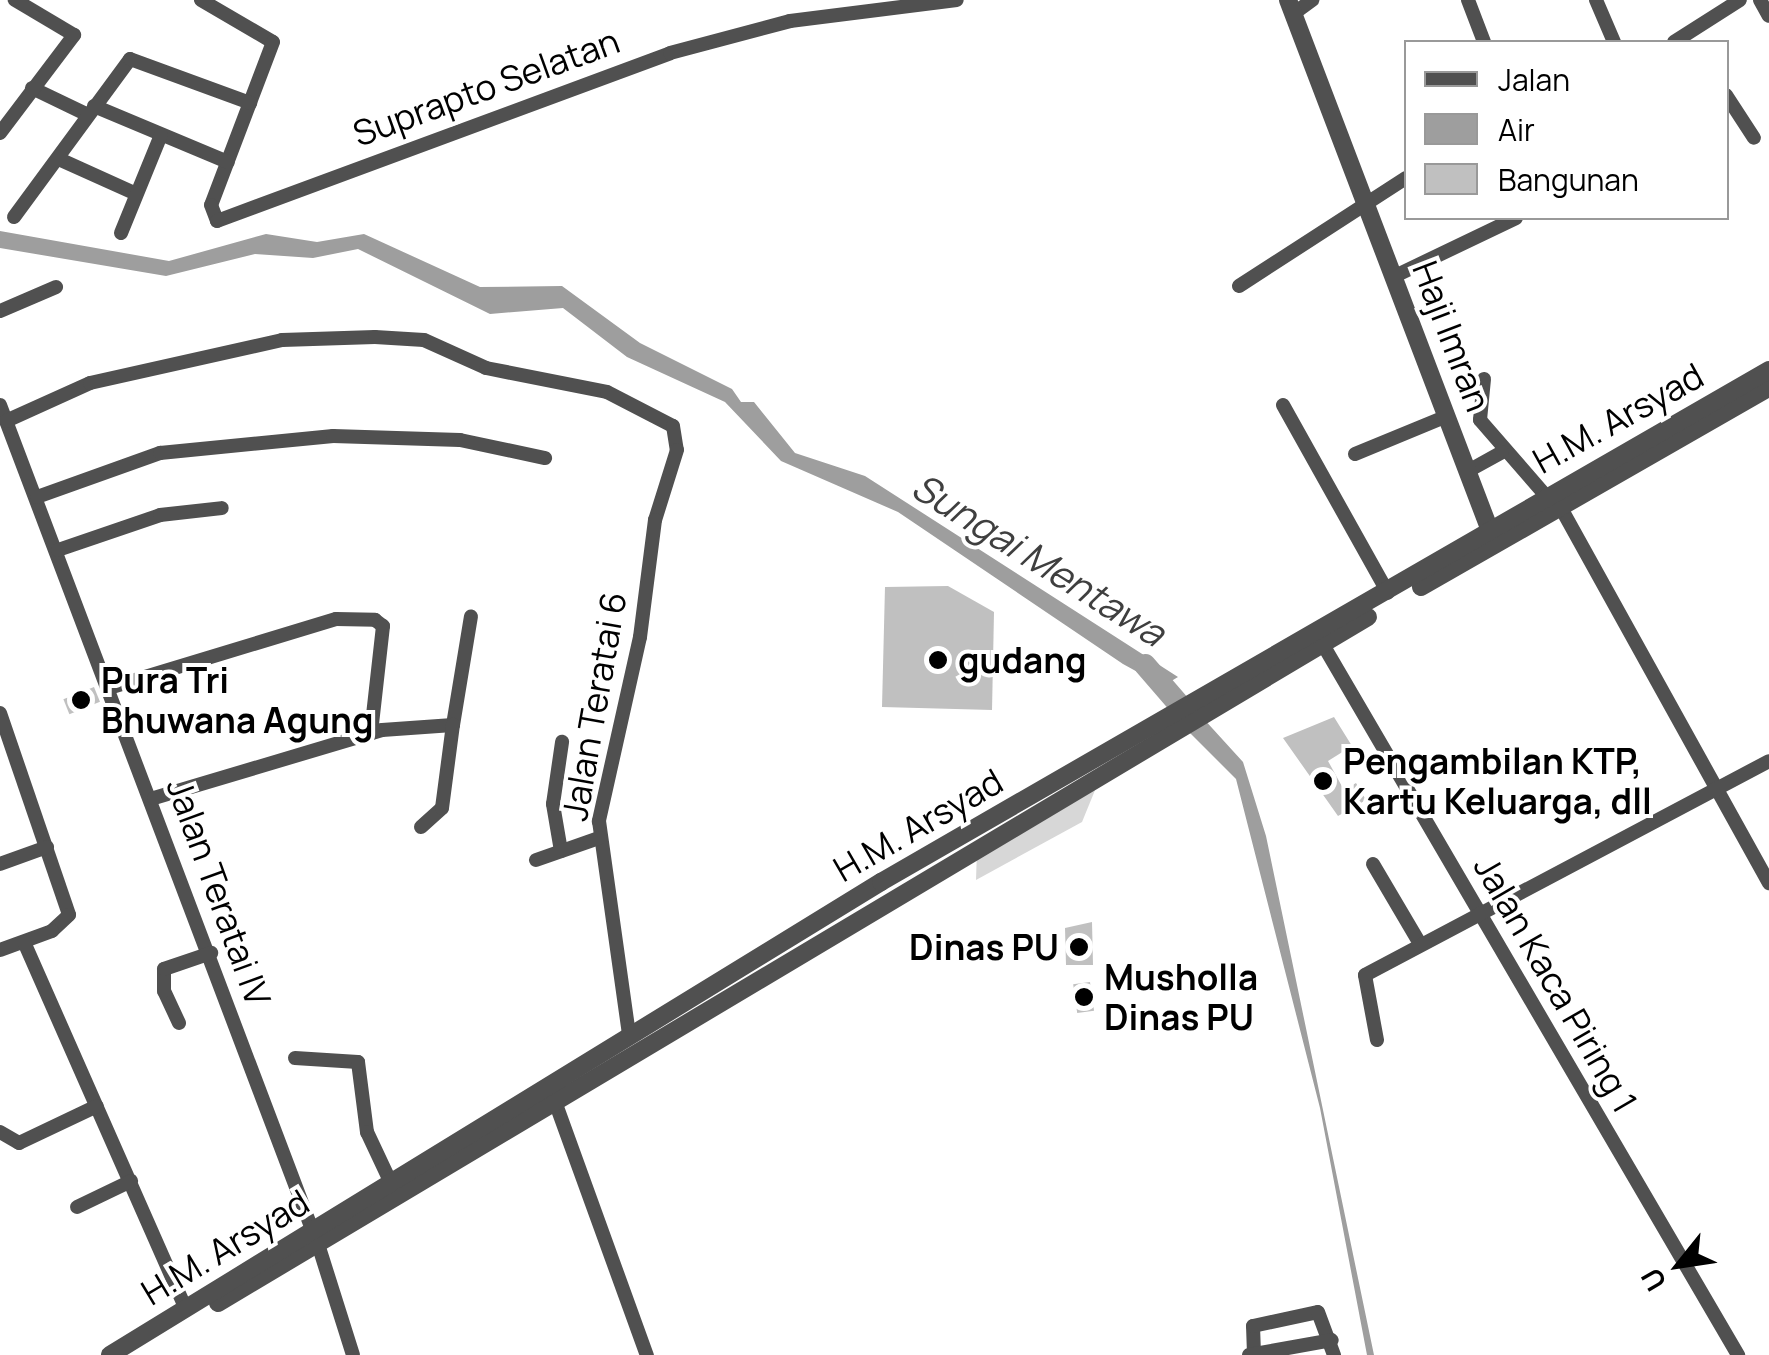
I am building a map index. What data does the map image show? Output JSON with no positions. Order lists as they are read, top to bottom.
{
  "streets": {
    "street": [
      "Suprapto Selatan",
      "Haji Imran",
      "H.M. Arsyad",
      "Jalan Teratai 6",
      "Jalan Teratai IV",
      "Jalan Kaca Piring 1"
    ]
  },
  "crossings": [
    ["Haji Imran", "H.M. Arsyad"],
    ["H.M. Arsyad", "Jalan Teratai 6"],
    ["H.M. Arsyad", "Jalan Teratai IV"],
    ["H.M. Arsyad", "Jalan Kaca Piring 1"],
    ["Jalan Teratai 6", "Jalan Teratai IV"]
  ],
  "water": ["Sungai Mentawa"],
  "places": [
    "gudang",
    "Pura Tri Bhuwana Agung",
    "Pengambilan KTP, Kartu Keluarga, dll",
    "Dinas PU",
    "Musholla Dinas PU"
  ],
  "legend": ["Jalan", "Air", "Bangunan"],
  "north": "bottom left"
}
